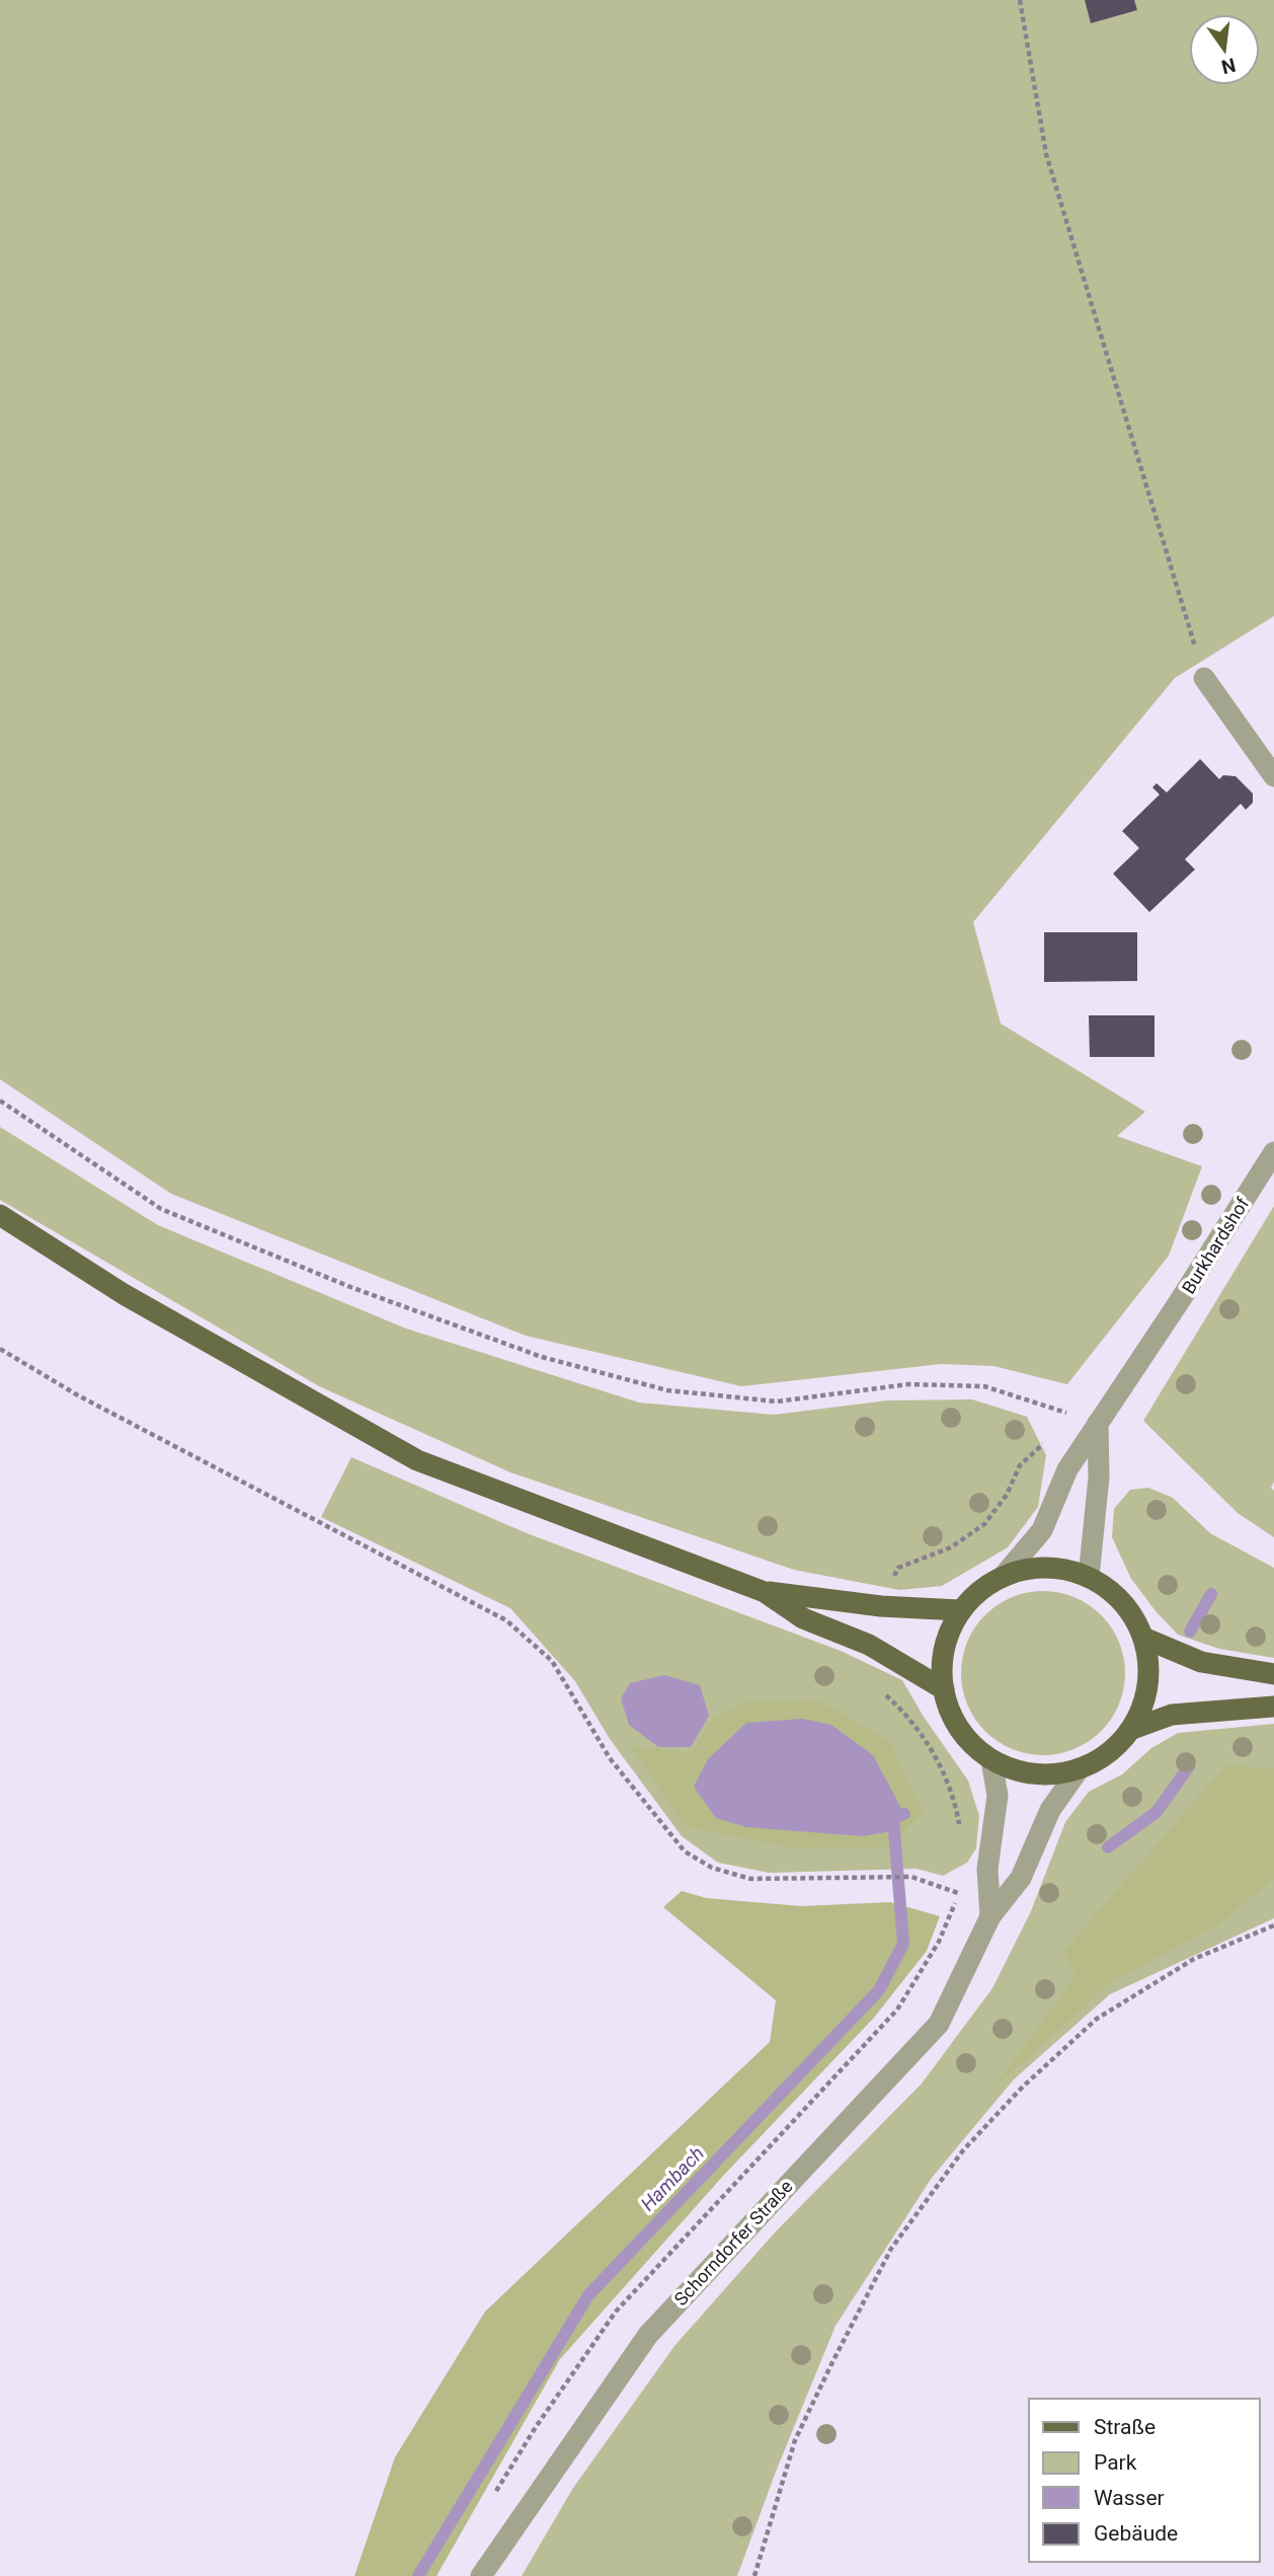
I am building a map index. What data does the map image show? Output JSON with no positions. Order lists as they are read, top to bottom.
{
  "streets": {
    "street": ["Burkhardshof", "Schorndorfer Straße"]
  },
  "crossings": [
    ["Burkhardshof", "Schorndorfer Straße"]
  ],
  "water": ["Hambach"],
  "legend": [
    "Straße",
    "Park",
    "Wasser",
    "Gebäude"
  ],
  "north": "bottom"
}
